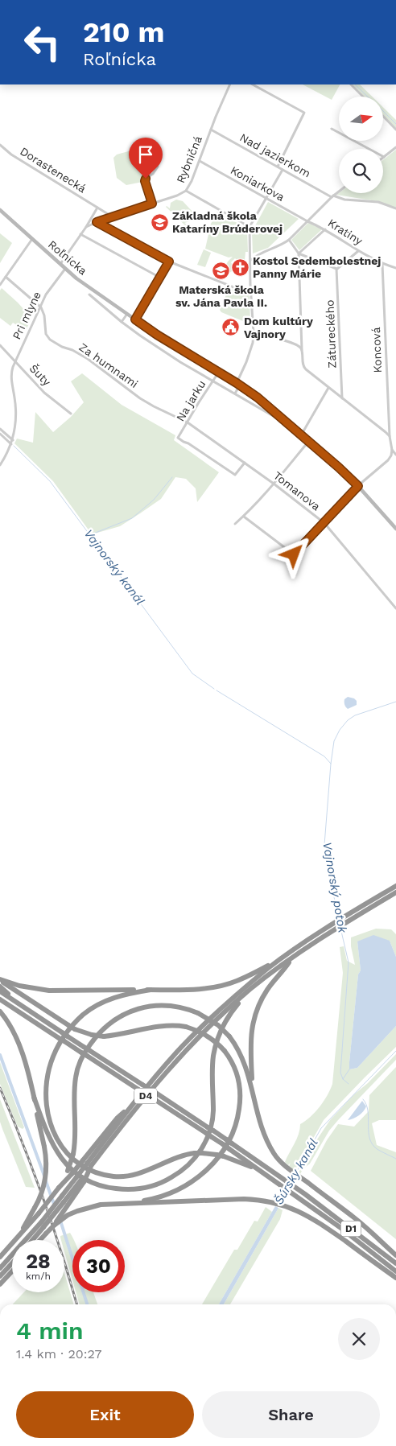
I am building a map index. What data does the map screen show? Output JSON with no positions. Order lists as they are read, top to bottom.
{
  "streets": {
    "highway": ["D4", "D1"],
    "street": [
      "Nad jazierkom",
      "Rybničná",
      "Dorastenecká",
      "Koniarkova",
      "Kratiny",
      "Roľnícka",
      "Pri mlyne",
      "Zátureckého",
      "Koncová",
      "Za humnami",
      "Šuty",
      "Na jarku",
      "Tomanova"
    ]
  },
  "crossings": [
    ["Nad jazierkom", "Rybničná"],
    ["Rybničná", "Dorastenecká"],
    ["Rybničná", "Koniarkova"],
    ["Rybničná", "Roľnícka"],
    ["Koniarkova", "Kratiny"],
    ["Kratiny", "Koncová"],
    ["Roľnícka", "Pri mlyne"],
    ["Roľnícka", "Na jarku"],
    ["Pri mlyne", "Za humnami"],
    ["Pri mlyne", "Šuty"],
    ["Za humnami", "Na jarku"],
    ["Za humnami", "Tomanova"],
    ["Na jarku", "Tomanova"]
  ],
  "water": ["Vajnorský kanál", "Vajnorský potok", "Šúrsky kanál"],
  "places": {
    "school or university": ["Základná škola Kataríny Brúderovej", "Materská škola sv. Jána Pavla II."],
    "church": ["Kostol Sedembolestnej Panny Márie"],
    "public building": ["Dom kultúry Vajnory"]
  },
  "north": "right",
  "page": {
    "turn": ["210 m", "Roľnícka"],
    "speed": "28 km/h",
    "limit": "30",
    "heading": ["4 min", "1.4 km · 20:27"],
    "buttons": ["Exit", "Share"]
  }
}
